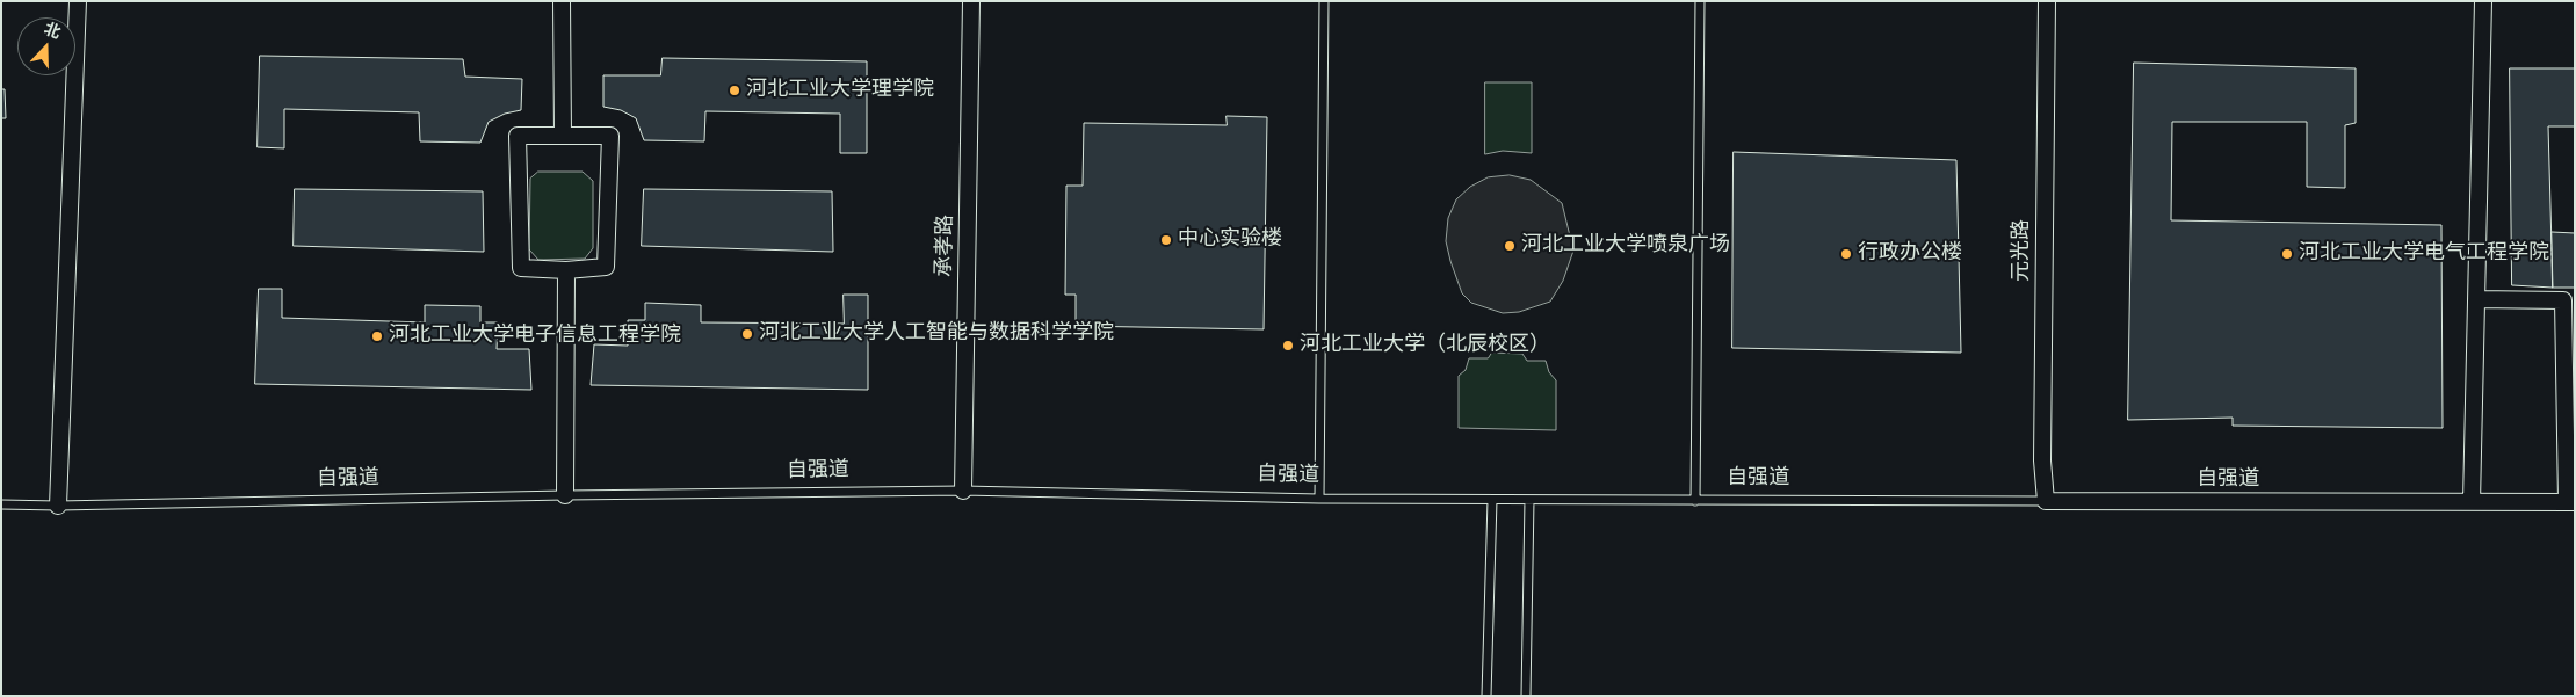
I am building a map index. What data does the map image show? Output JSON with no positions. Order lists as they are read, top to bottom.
{
  "streets": {
    "street": ["承孝路", "元光路", "自强道"]
  },
  "crossings": [
    ["承孝路", "自强道"],
    ["元光路", "自强道"]
  ],
  "places": [
    "河北工业大学理学院",
    "中心实验楼",
    "河北工业大学喷泉广场",
    "行政办公楼",
    "河北工业大学电气工程学院",
    "河北工业大学人工智能与数据科学学院",
    "河北工业大学电子信息工程学院",
    "河北工业大学（北辰校区）"
  ],
  "north": "top"
}
